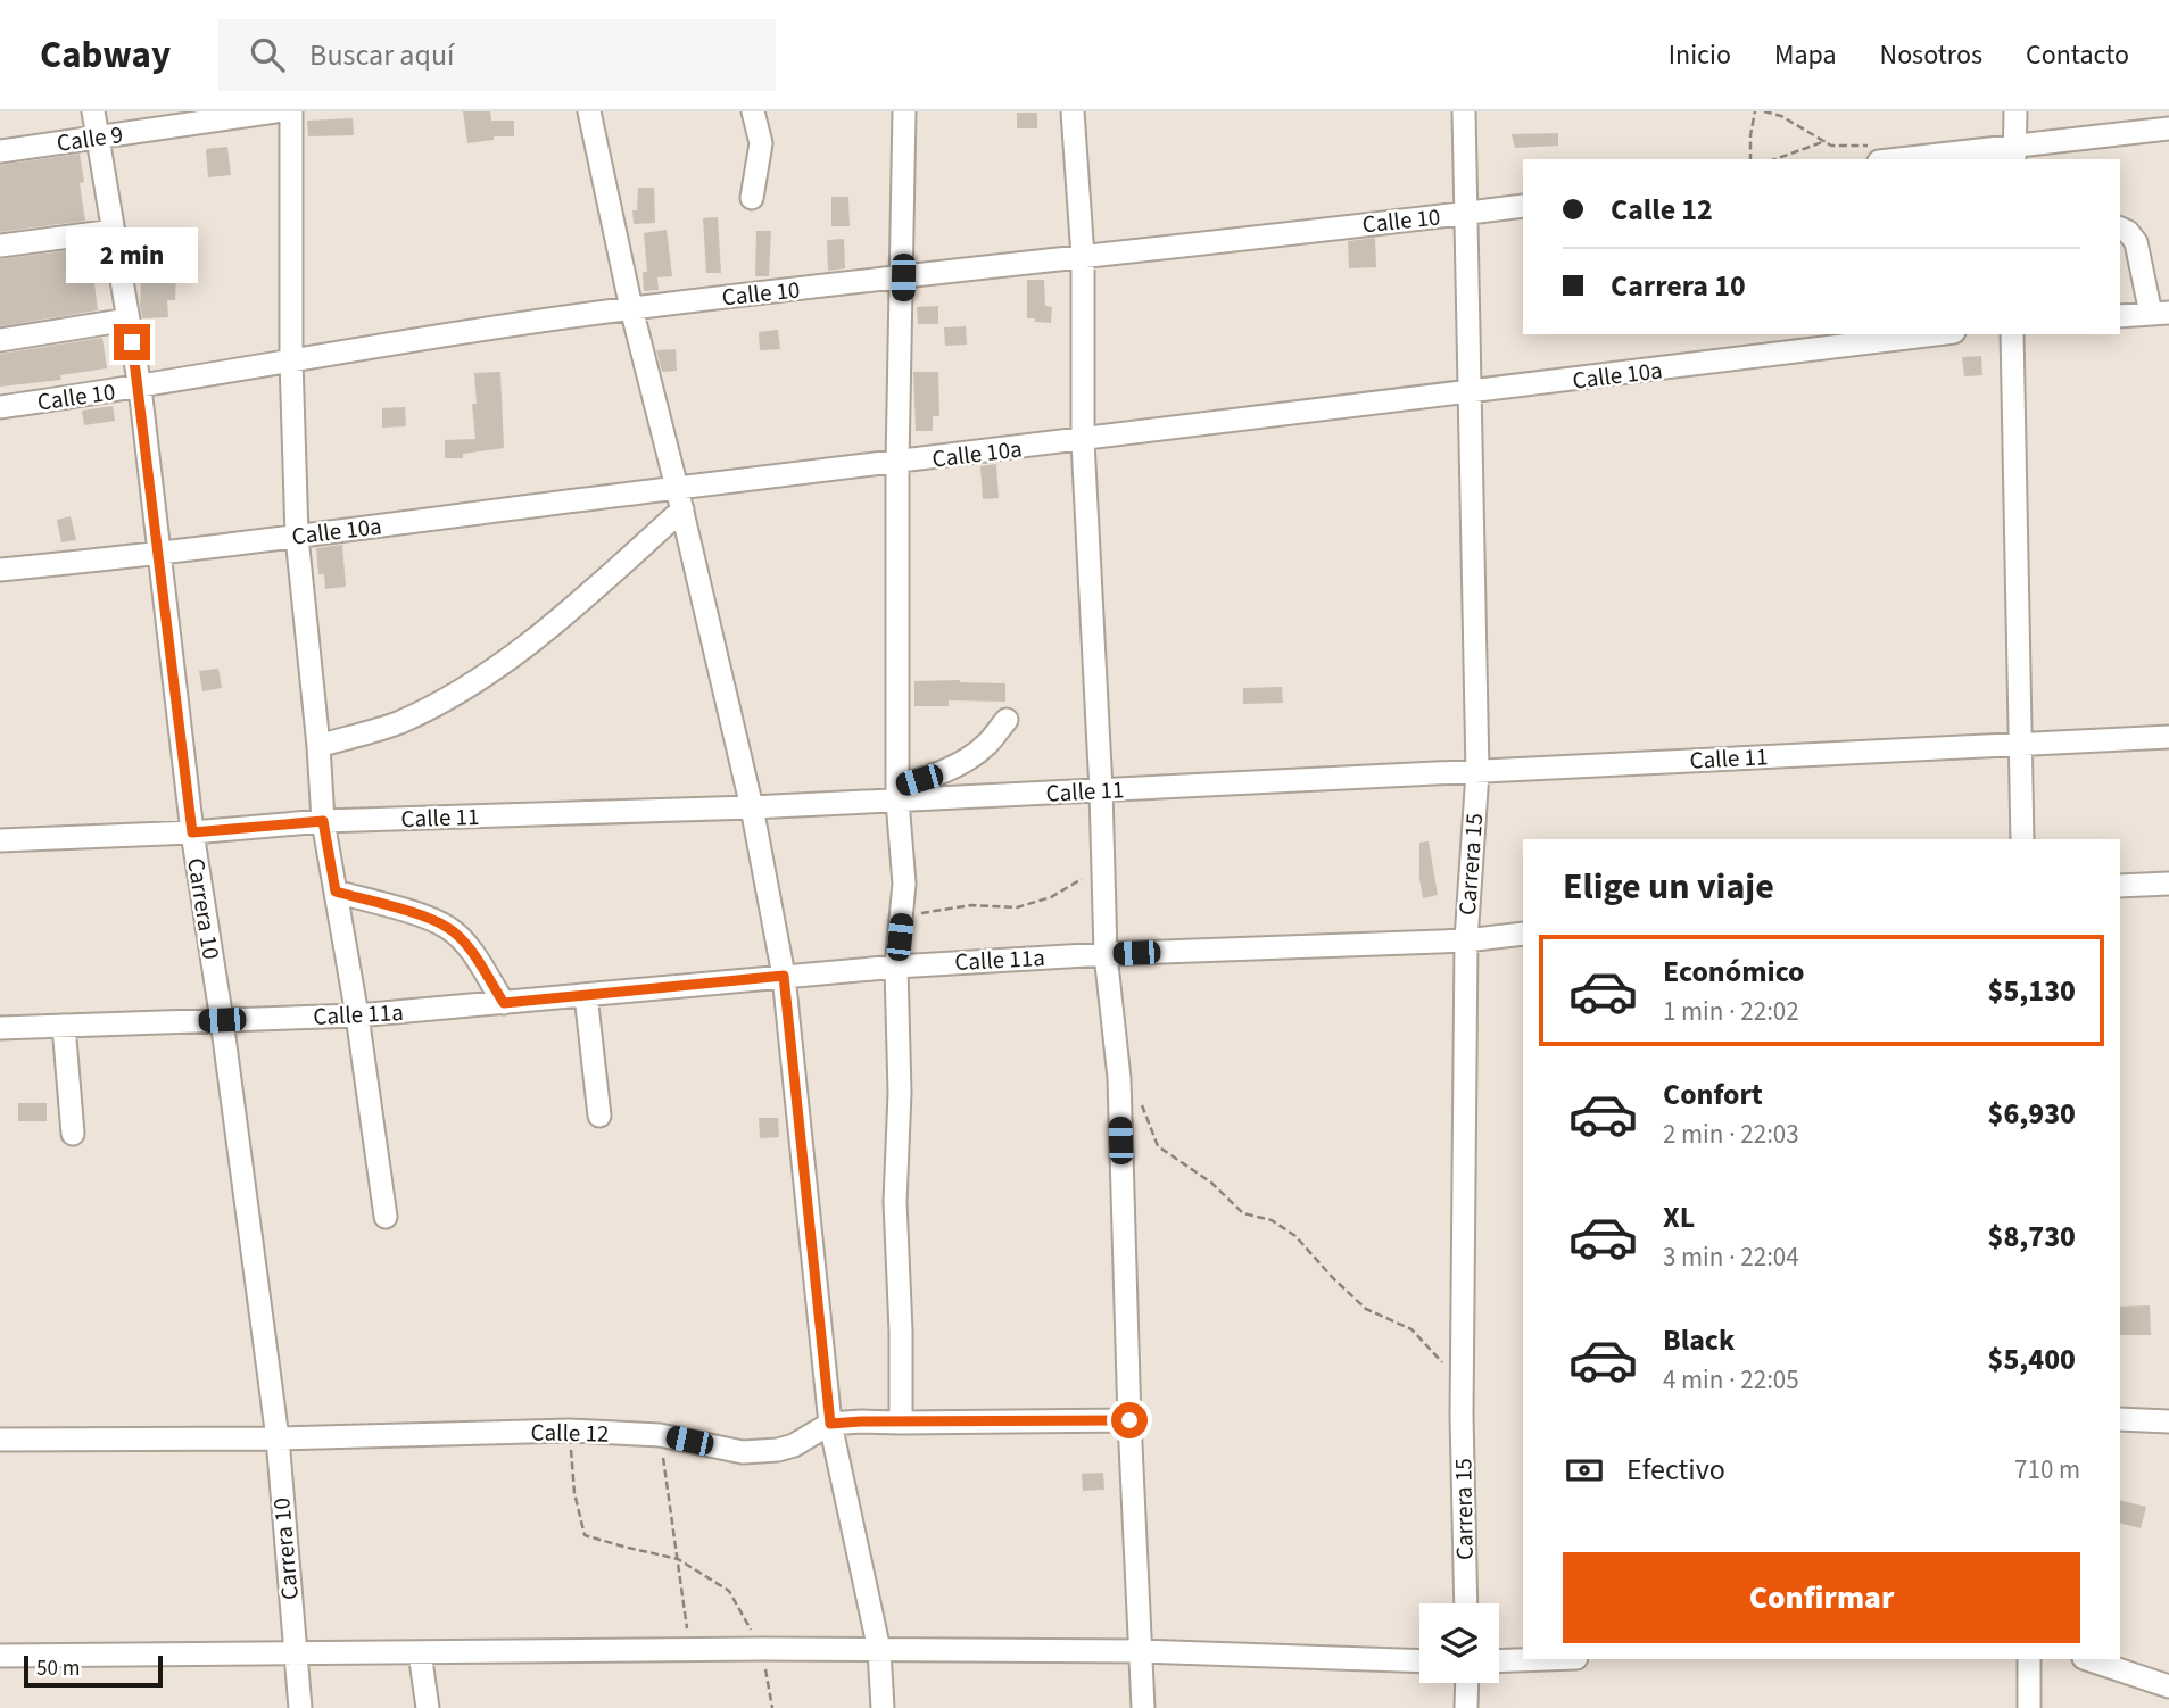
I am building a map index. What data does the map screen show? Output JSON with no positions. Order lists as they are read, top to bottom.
{
  "streets": {
    "street": [
      "Calle 9",
      "Calle 10",
      "Calle 10a",
      "Calle 11",
      "Carrera 15",
      "Carrera 10",
      "Calle 11a",
      "Calle 12"
    ]
  },
  "crossings": [
    ["Calle 9", "Carrera 10"],
    ["Calle 10", "Carrera 15"],
    ["Calle 10", "Carrera 10"],
    ["Calle 10a", "Carrera 15"],
    ["Calle 10a", "Carrera 10"],
    ["Calle 11", "Carrera 15"],
    ["Calle 11", "Carrera 10"],
    ["Carrera 15", "Calle 11a"],
    ["Carrera 10", "Calle 11a"],
    ["Carrera 10", "Calle 12"]
  ],
  "scale_bar": "50 m",
  "page": {
    "header": "Cabway",
    "search": "Buscar aquí",
    "nav": [
      "Inicio",
      "Mapa",
      "Nosotros",
      "Contacto"
    ],
    "banner": ["Calle 12", "Carrera 10"],
    "bubble": "2 min",
    "heading": "Elige un viaje",
    "list": [
      {
        "name": "Económico",
        "note": "1 min · 22:02",
        "value": "$5,130"
      },
      {
        "name": "Confort",
        "note": "2 min · 22:03",
        "value": "$6,930"
      },
      {
        "name": "XL",
        "note": "3 min · 22:04",
        "value": "$8,730"
      },
      {
        "name": "Black",
        "note": "4 min · 22:05",
        "value": "$5,400"
      }
    ],
    "pay": ["Efectivo", "710 m"],
    "buttons": "Confirmar",
    "scale": "50 m"
  }
}
